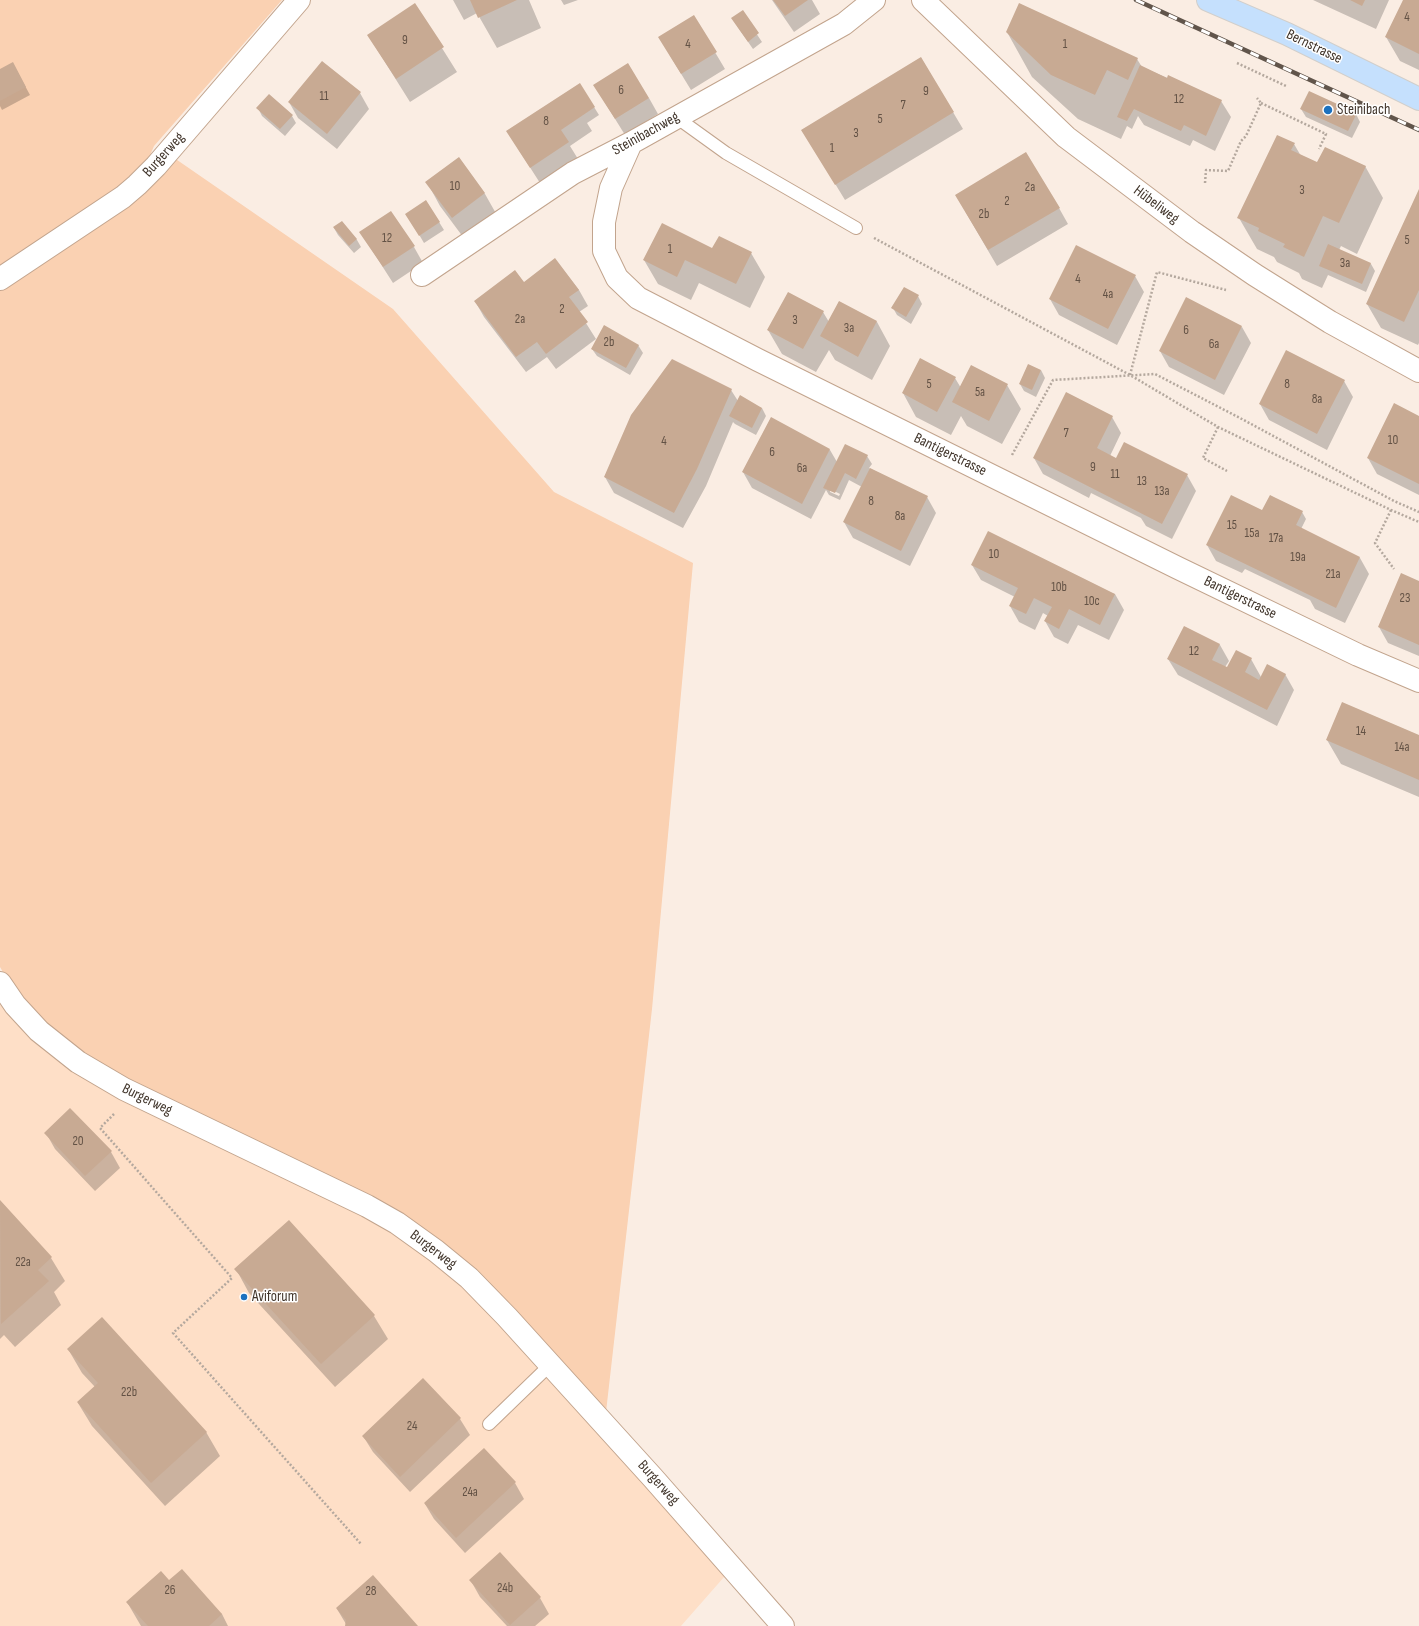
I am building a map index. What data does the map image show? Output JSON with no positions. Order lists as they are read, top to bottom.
{
  "streets": {
    "main road": ["Bernstrasse"],
    "street": [
      "Steinibachweg",
      "Burgerweg",
      "Hübeliweg",
      "Bantigerstrasse"
    ]
  },
  "crossings": [
    ["Steinibachweg", "Bantigerstrasse"]
  ],
  "places": ["Steinibach", "Aviforum"],
  "house_numbers": [
    "4",
    "9",
    "4",
    "1",
    "6",
    "9",
    "11",
    "12",
    "7",
    "5",
    "8",
    "3",
    "1",
    "10",
    "2a",
    "3",
    "2",
    "2b",
    "12",
    "5",
    "1",
    "3a",
    "4",
    "4a",
    "2",
    "2a",
    "3",
    "3a",
    "6",
    "2b",
    "6a",
    "5",
    "8",
    "5a",
    "8a",
    "7",
    "10",
    "4",
    "6",
    "9",
    "6a",
    "11",
    "13",
    "13a",
    "8",
    "8a",
    "15",
    "15a",
    "17a",
    "10",
    "19a",
    "21a",
    "10b",
    "23",
    "10c",
    "12",
    "14",
    "14a",
    "20",
    "22a",
    "22b",
    "24",
    "24a",
    "24b",
    "26",
    "28"
  ]
}
